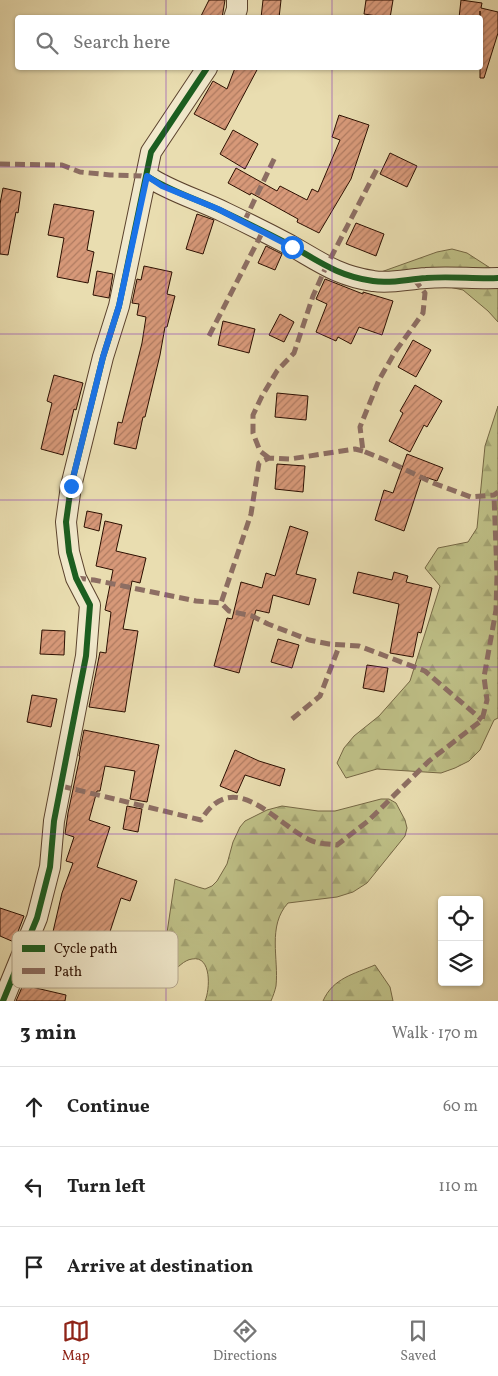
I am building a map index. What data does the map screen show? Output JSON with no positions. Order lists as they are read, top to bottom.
{
  "legend": ["Cycle path", "Path"],
  "page": {
    "search": "Search here",
    "heading": ["3 min", "Walk · 170 m"],
    "list": [
      ["Continue", "60 m"],
      ["Turn left", "110 m"],
      "Arrive at destination"
    ],
    "nav": ["Map", "Directions", "Saved"]
  }
}
